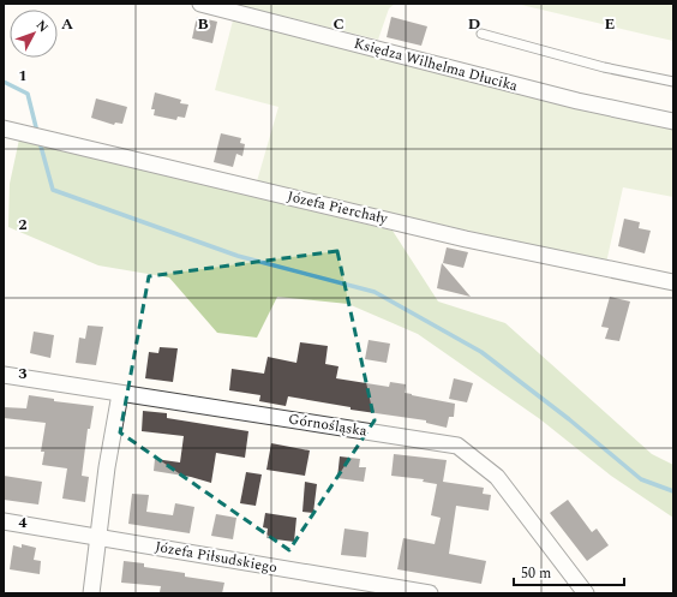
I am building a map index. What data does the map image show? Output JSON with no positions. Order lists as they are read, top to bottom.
{
  "streets": {
    "street": [
      "Księdza Wilhelma Dłucika",
      "Józefa Pierchały",
      "Górnośląska",
      "Józefa Piłsudskiego"
    ]
  },
  "scale_bar": "50 m",
  "north": "top right",
  "grid": {
    "columns": [
      "A",
      "B",
      "C",
      "D",
      "E"
    ],
    "rows": [
      "1",
      "2",
      "3",
      "4"
    ]
  }
}
